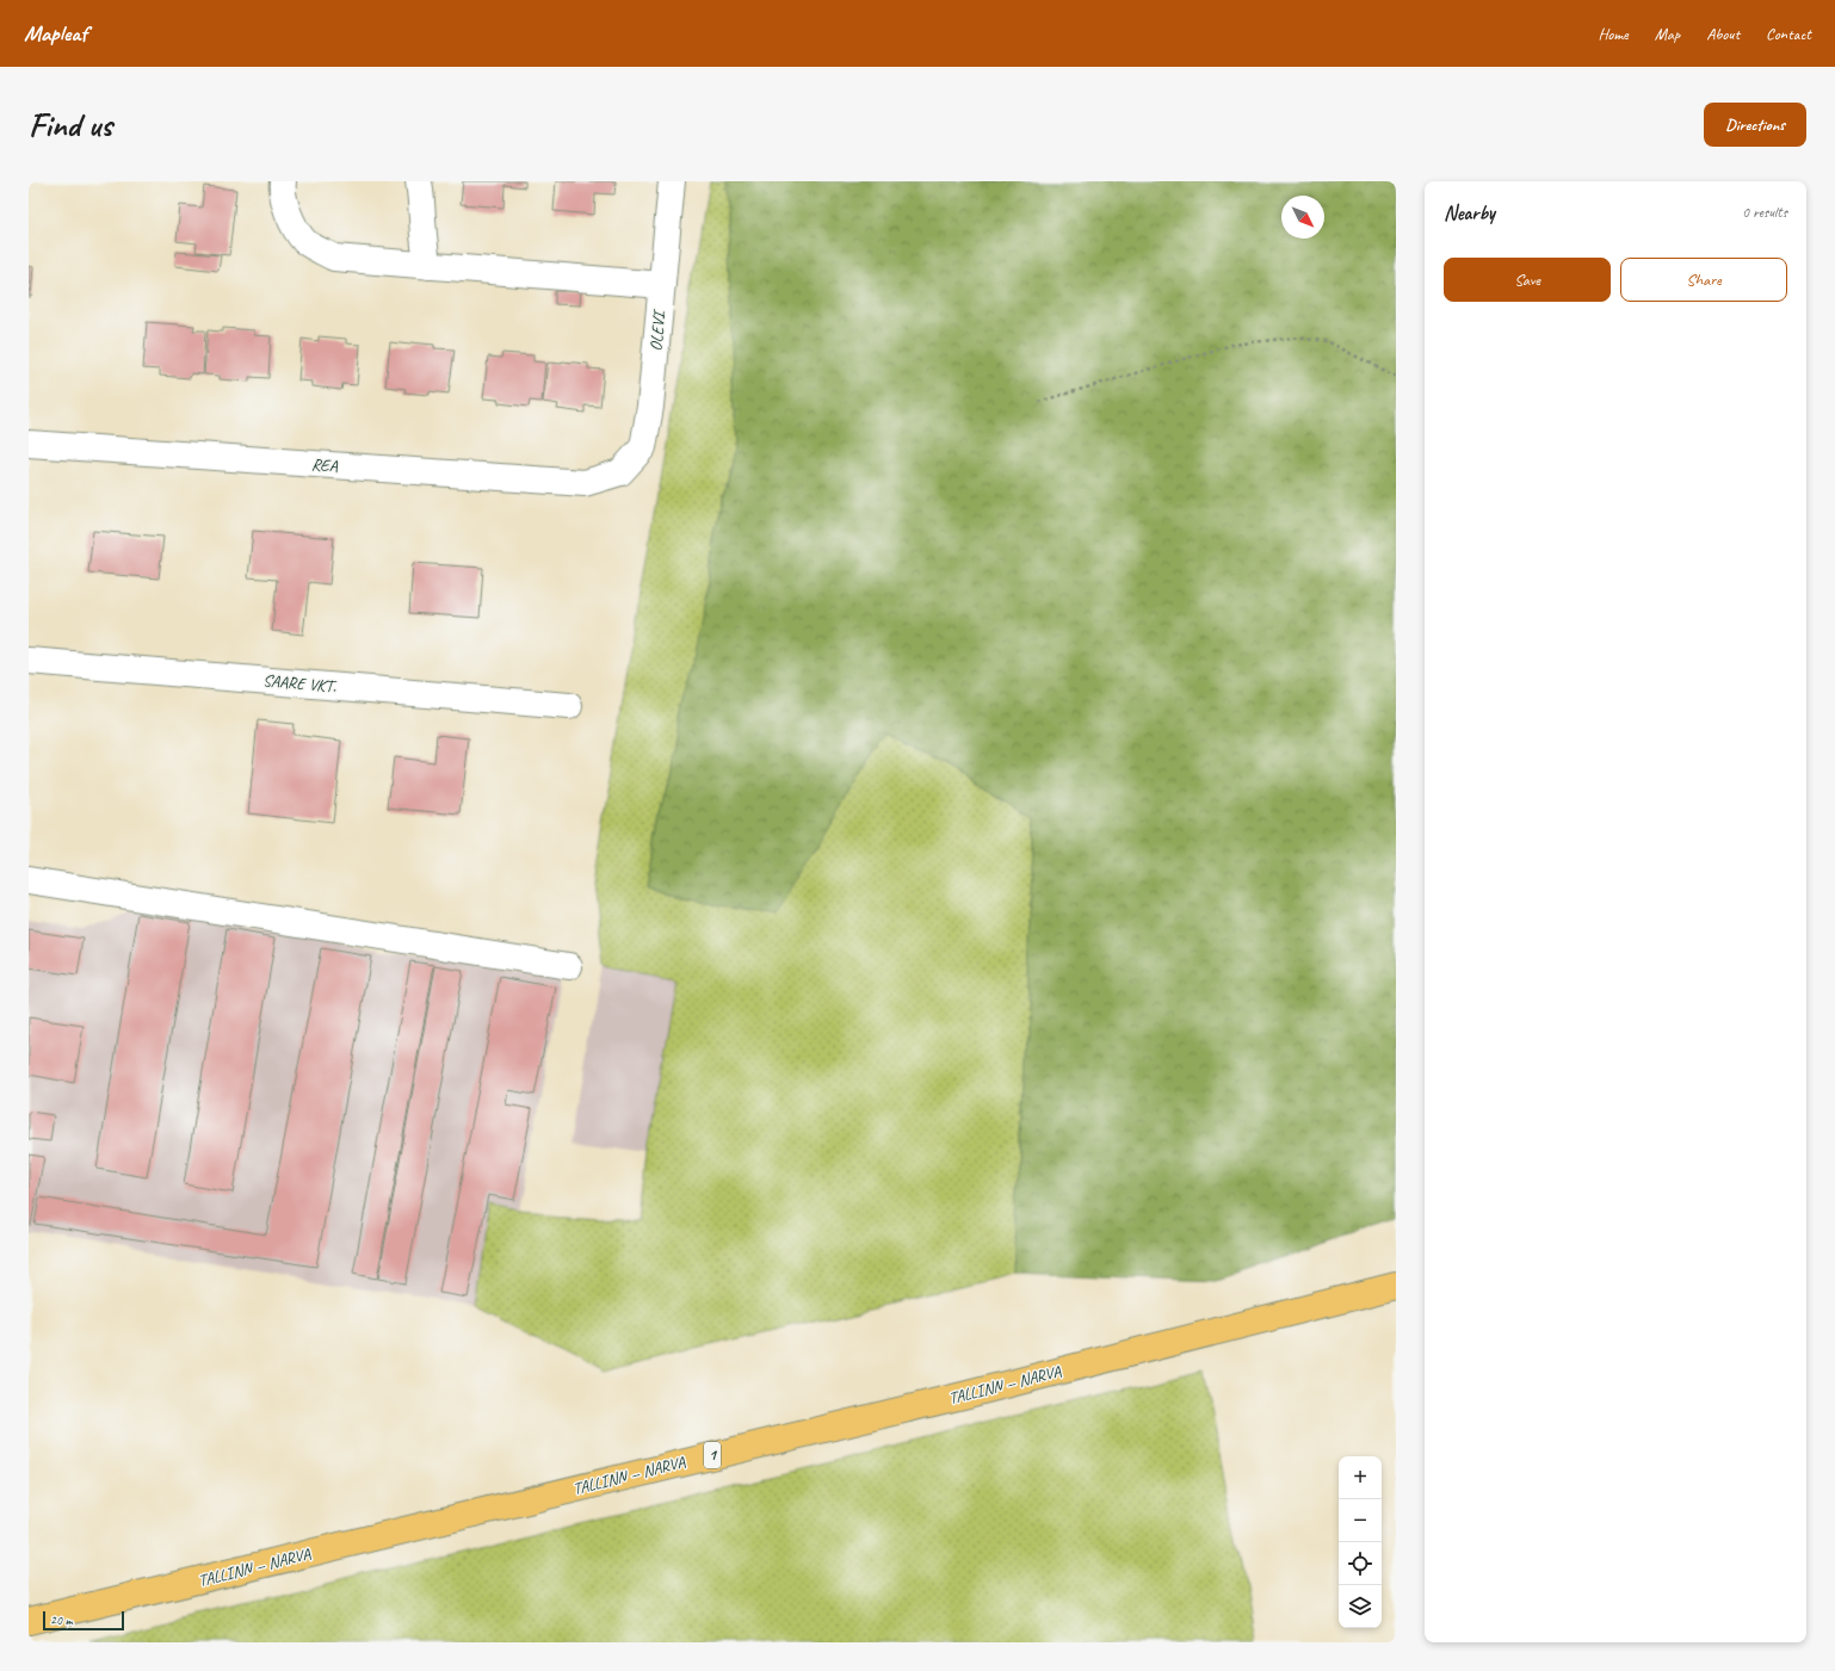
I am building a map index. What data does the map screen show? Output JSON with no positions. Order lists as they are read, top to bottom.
{
  "streets": {
    "highway": ["TALLINN — NARVA", "1"],
    "street": ["OLEVI", "REA", "SAARE VKT."]
  },
  "crossings": [
    ["OLEVI", "REA"]
  ],
  "scale_bar": "20 m",
  "north": "bottom right",
  "page": {
    "header": "Mapleaf",
    "nav": [
      "Home",
      "Map",
      "About",
      "Contact"
    ],
    "buttons": [
      "Directions",
      ["Save", "Share"]
    ],
    "title": "Find us",
    "heading": ["Nearby", "0 results"],
    "map_buttons": ["+", "−"],
    "scale": "20 m"
  }
}
